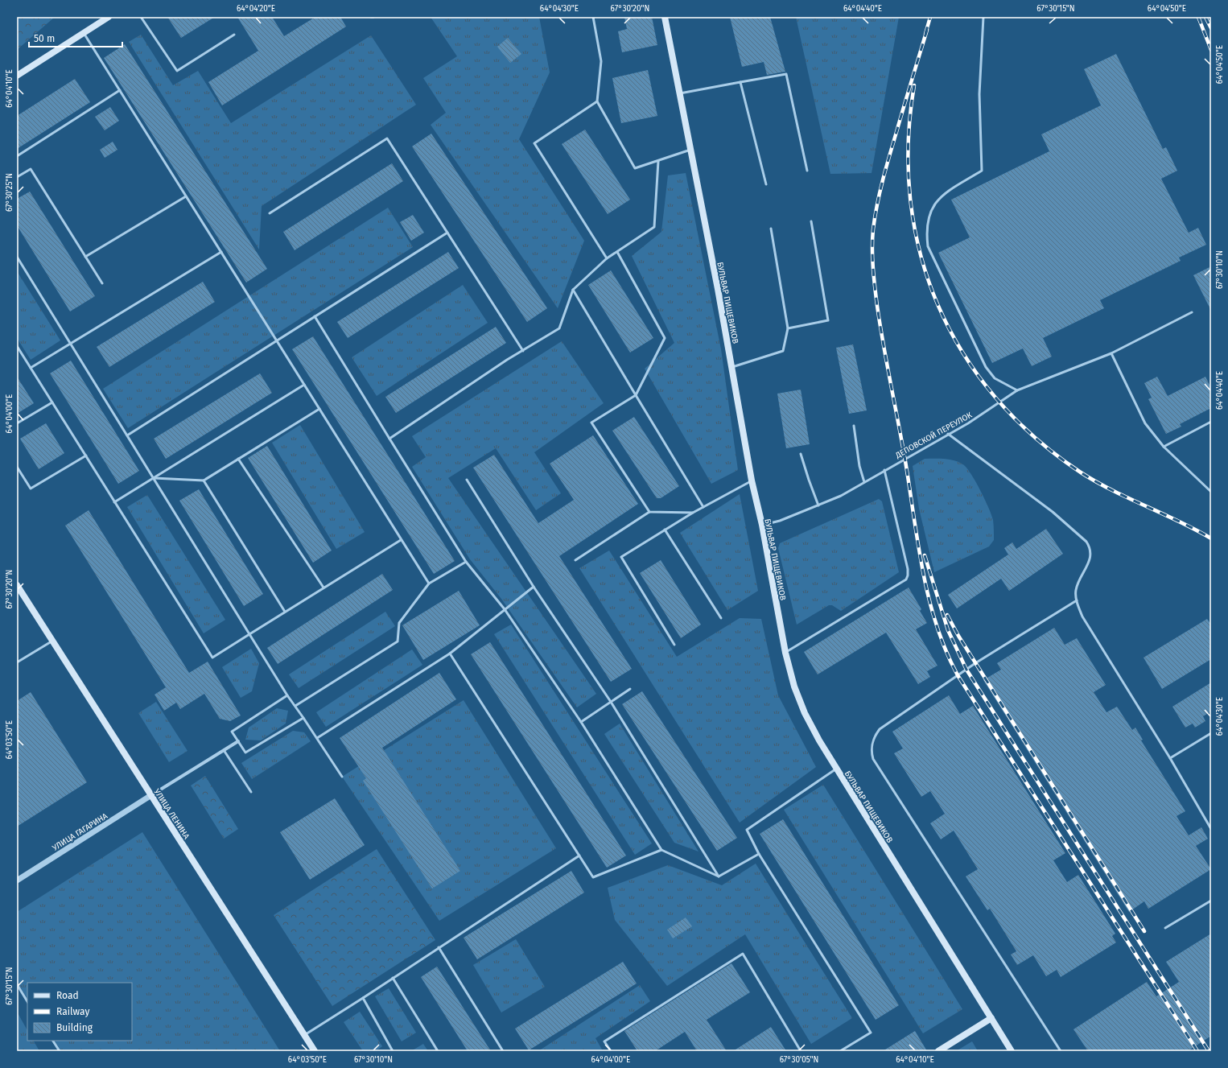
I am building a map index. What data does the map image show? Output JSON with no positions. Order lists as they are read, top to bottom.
{
  "streets": {
    "main road": ["БУЛЬВАР ПИЩЕВИКОВ", "УЛИЦА ЛЕНИНА"],
    "street": ["УЛИЦА ГАГАРИНА"],
    "lane": ["ДЕПОВСКОЙ ПЕРЕУЛОК"]
  },
  "crossings": [
    ["БУЛЬВАР ПИЩЕВИКОВ", "ДЕПОВСКОЙ ПЕРЕУЛОК"],
    ["УЛИЦА ЛЕНИНА", "УЛИЦА ГАГАРИНА"]
  ],
  "legend": ["Road", "Railway", "Building"],
  "scale_bar": "50 m",
  "coordinates": [
    "64°04'20\"E",
    "64°04'30\"E",
    "67°30'20\"N",
    "64°04'40\"E",
    "67°30'15\"N",
    "64°04'50\"E",
    "64°04'10\"E",
    "67°30'25\"N",
    "67°30'10\"N",
    "64°04'00\"E",
    "64°03'50\"E",
    "67°30'05\"N"
  ]
}
